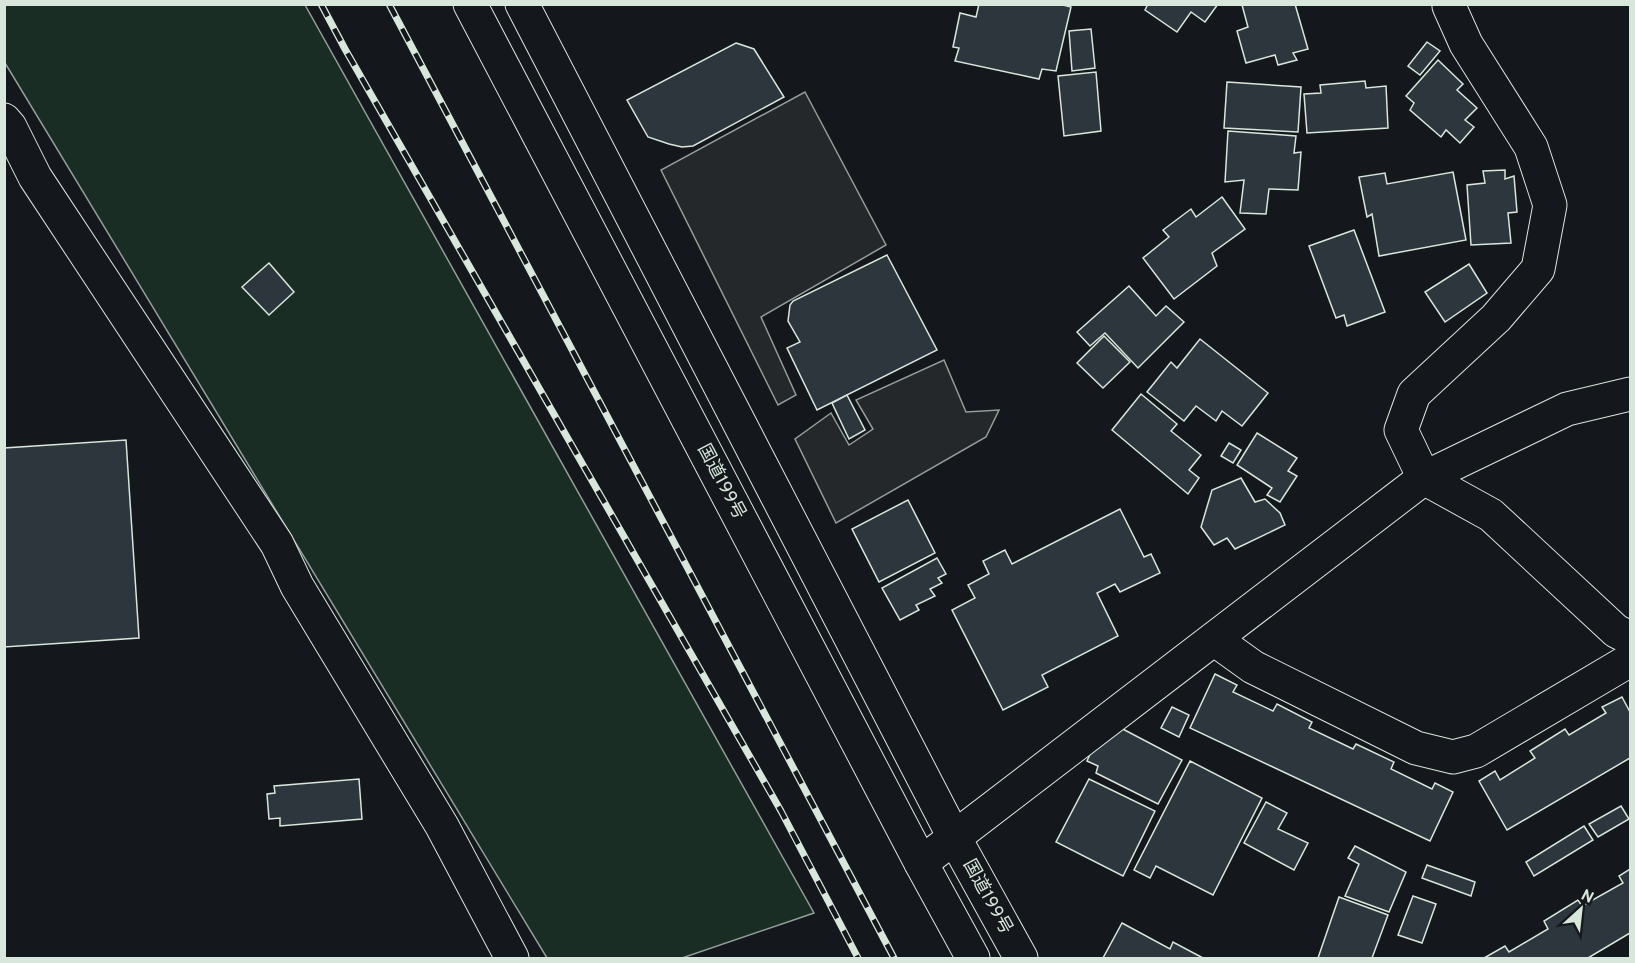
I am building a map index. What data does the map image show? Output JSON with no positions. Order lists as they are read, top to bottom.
{
  "streets": {
    "main road": ["国道199号"]
  },
  "north": "top right"
}
